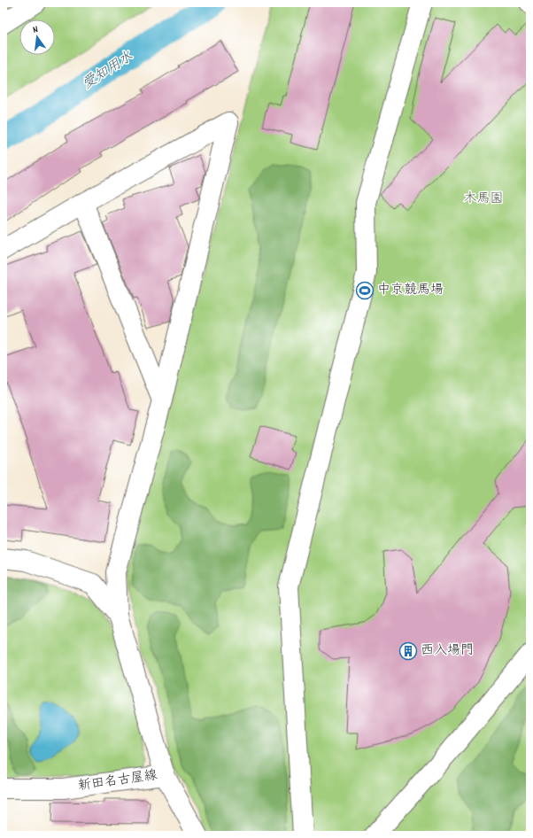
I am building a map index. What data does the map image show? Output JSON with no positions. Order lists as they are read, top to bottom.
{
  "streets": {
    "street": ["新田名古屋線"]
  },
  "water": ["愛知用水"],
  "parks": ["木馬園"],
  "places": {
    "sports": ["中京競馬場"],
    "building": ["西入場門"]
  },
  "north": "top"
}
